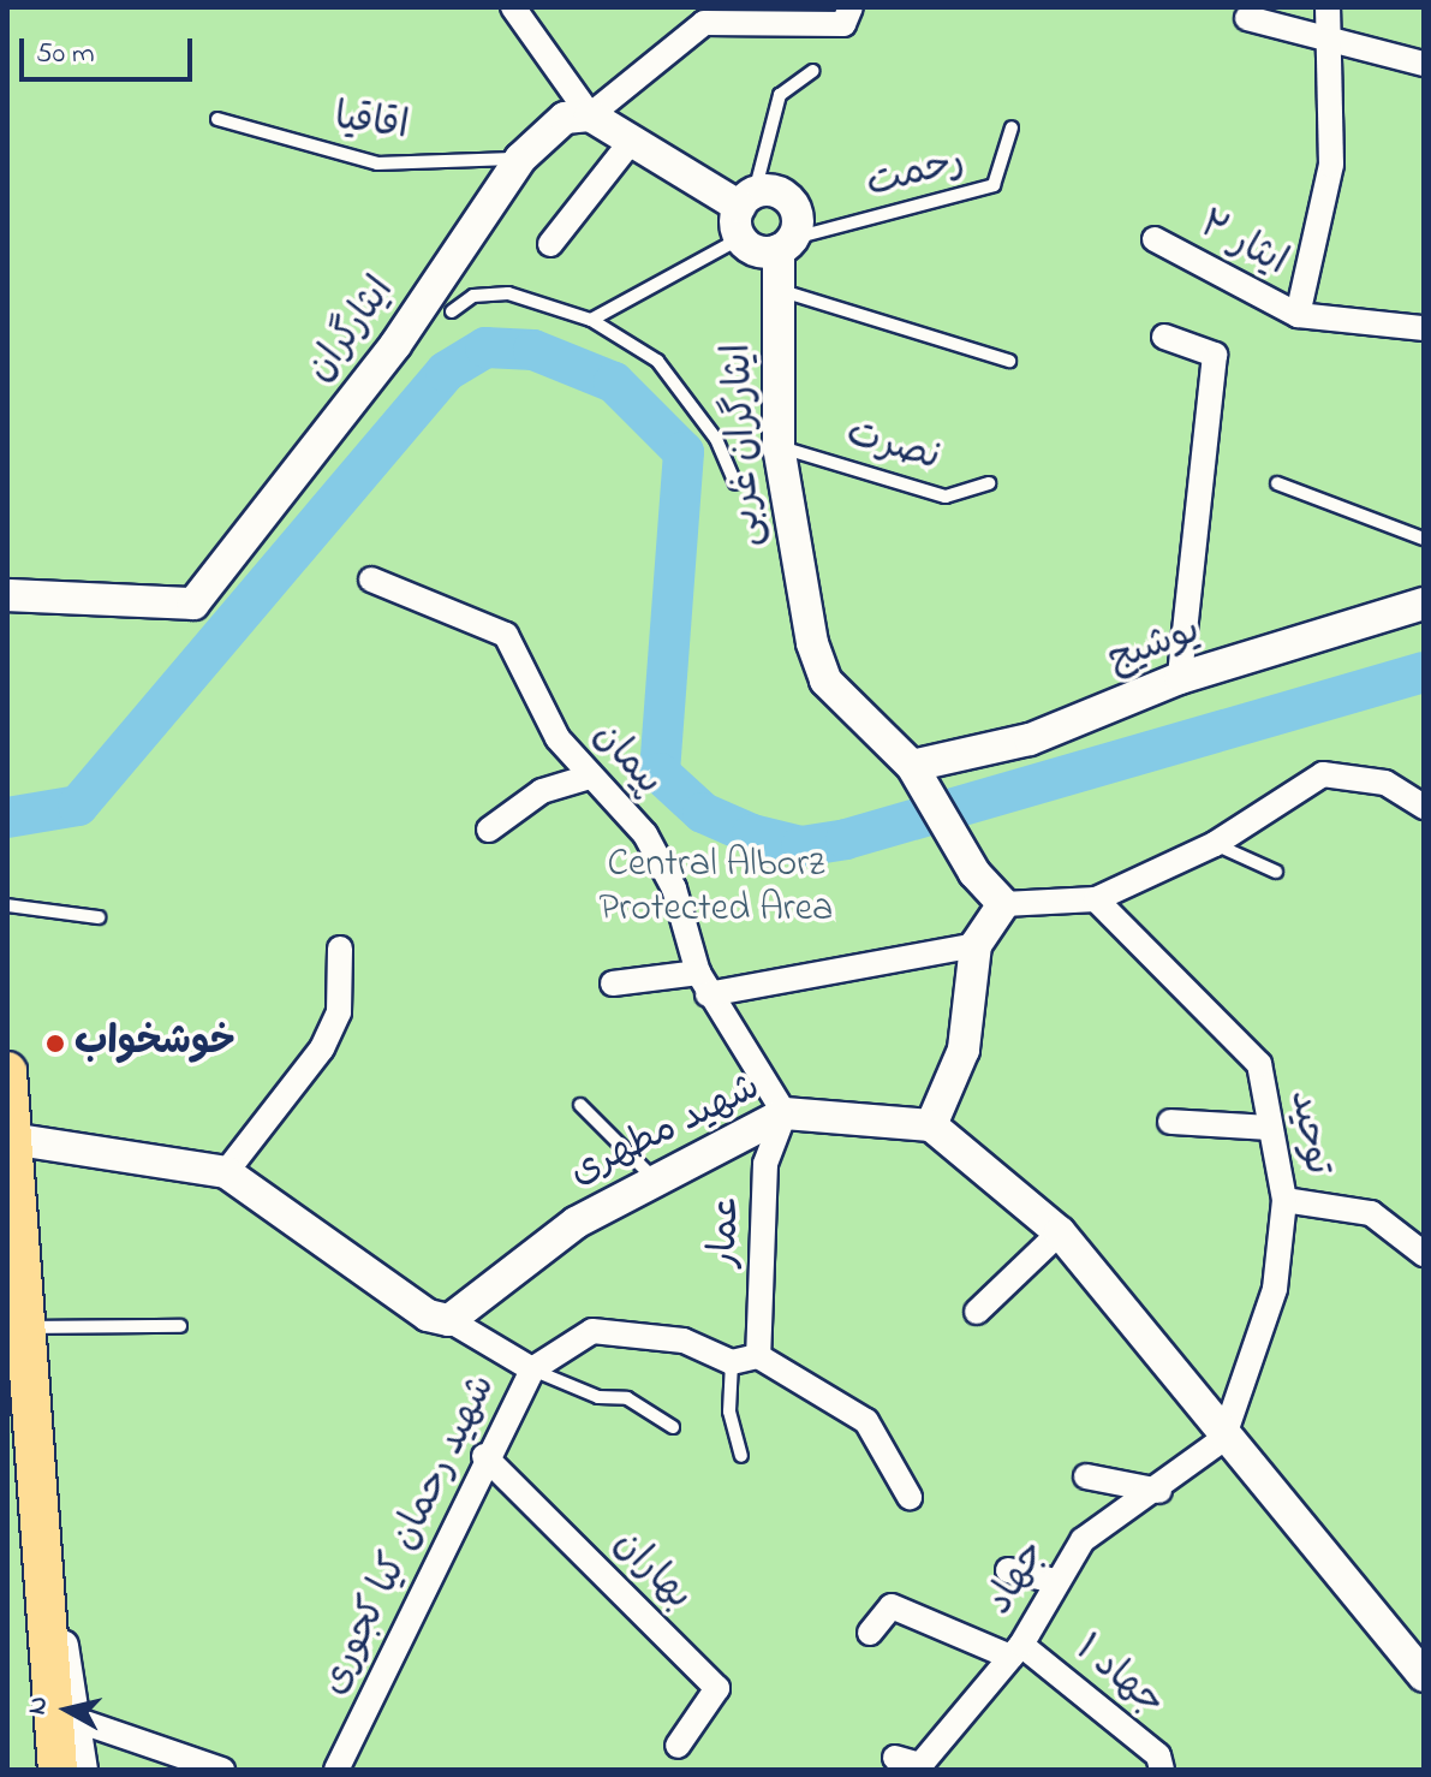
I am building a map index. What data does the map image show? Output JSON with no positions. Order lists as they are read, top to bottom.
{
  "streets": {
    "street": [
      "ایثار ۲",
      "ایثارگران",
      "ایثارگران غربی",
      "یوشیج",
      "پیمان",
      "شهید مطهری",
      "توحید",
      "عمار",
      "شهید رحمان کیا کجوری",
      "بهاران",
      "جهاد",
      "جهاد ۱"
    ],
    "lane": ["اقاقیا", "رحمت", "نصرت"]
  },
  "crossings": [
    ["اقاقیا", "ایثارگران"],
    ["رحمت", "ایثارگران غربی"],
    ["ایثارگران غربی", "نصرت"],
    ["ایثارگران غربی", "یوشیج"],
    ["پیمان", "شهید مطهری"],
    ["پیمان", "عمار"],
    ["شهید مطهری", "عمار"],
    ["شهید مطهری", "شهید رحمان کیا کجوری"],
    ["توحید", "جهاد"],
    ["شهید رحمان کیا کجوری", "بهاران"],
    ["جهاد", "جهاد ۱"]
  ],
  "parks": ["Central Alborz Protected Area"],
  "places": ["خوشخواب"],
  "scale_bar": "50 m",
  "north": "left"
}
